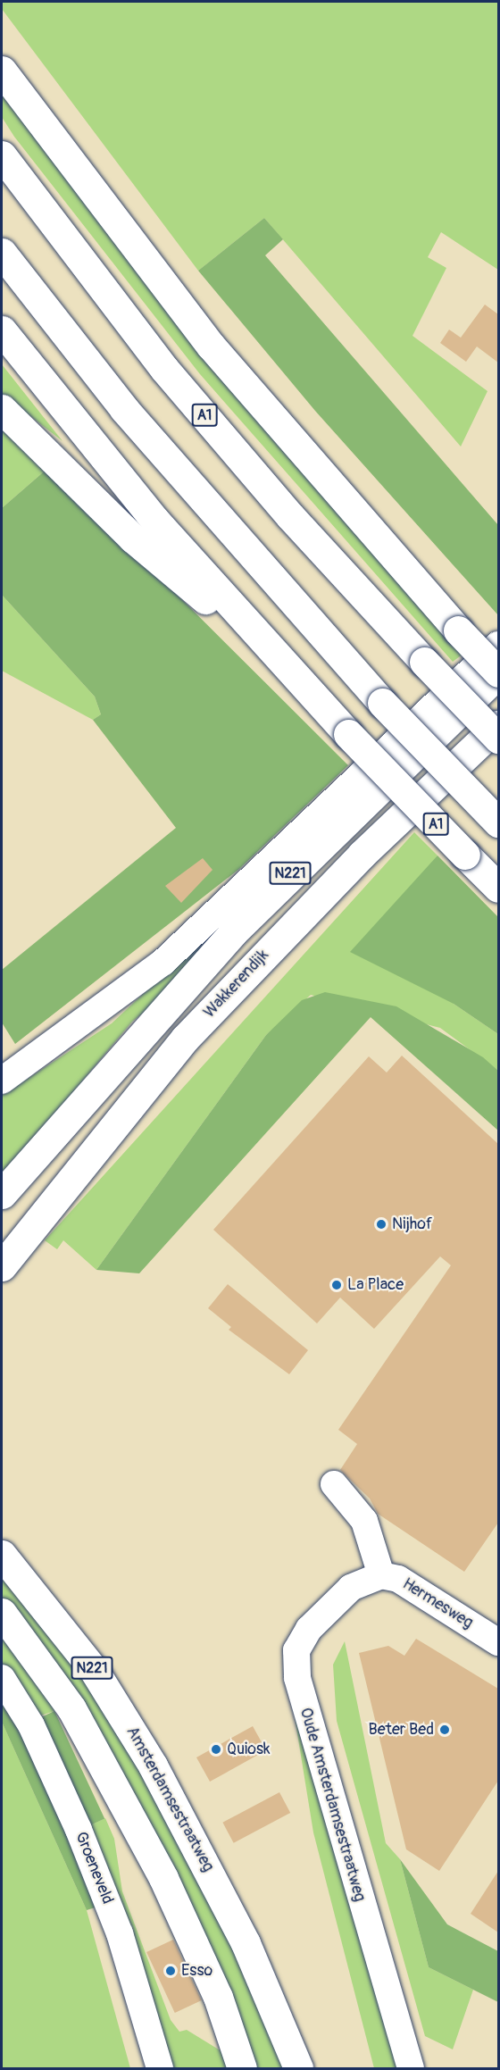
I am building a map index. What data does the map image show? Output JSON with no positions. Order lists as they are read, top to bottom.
{
  "streets": {
    "main road": [
      "A1",
      "N221",
      "Wakkerendijk",
      "Amsterdamsestraatweg"
    ],
    "street": ["Hermesweg", "Oude Amsterdamsestraatweg", "Groeneveld"]
  },
  "crossings": [
    ["N221", "Amsterdamsestraatweg"],
    ["Hermesweg", "Oude Amsterdamsestraatweg"]
  ],
  "places": [
    "Nijhof",
    "La Place",
    "Beter Bed",
    "Quiosk",
    "Esso"
  ]
}
